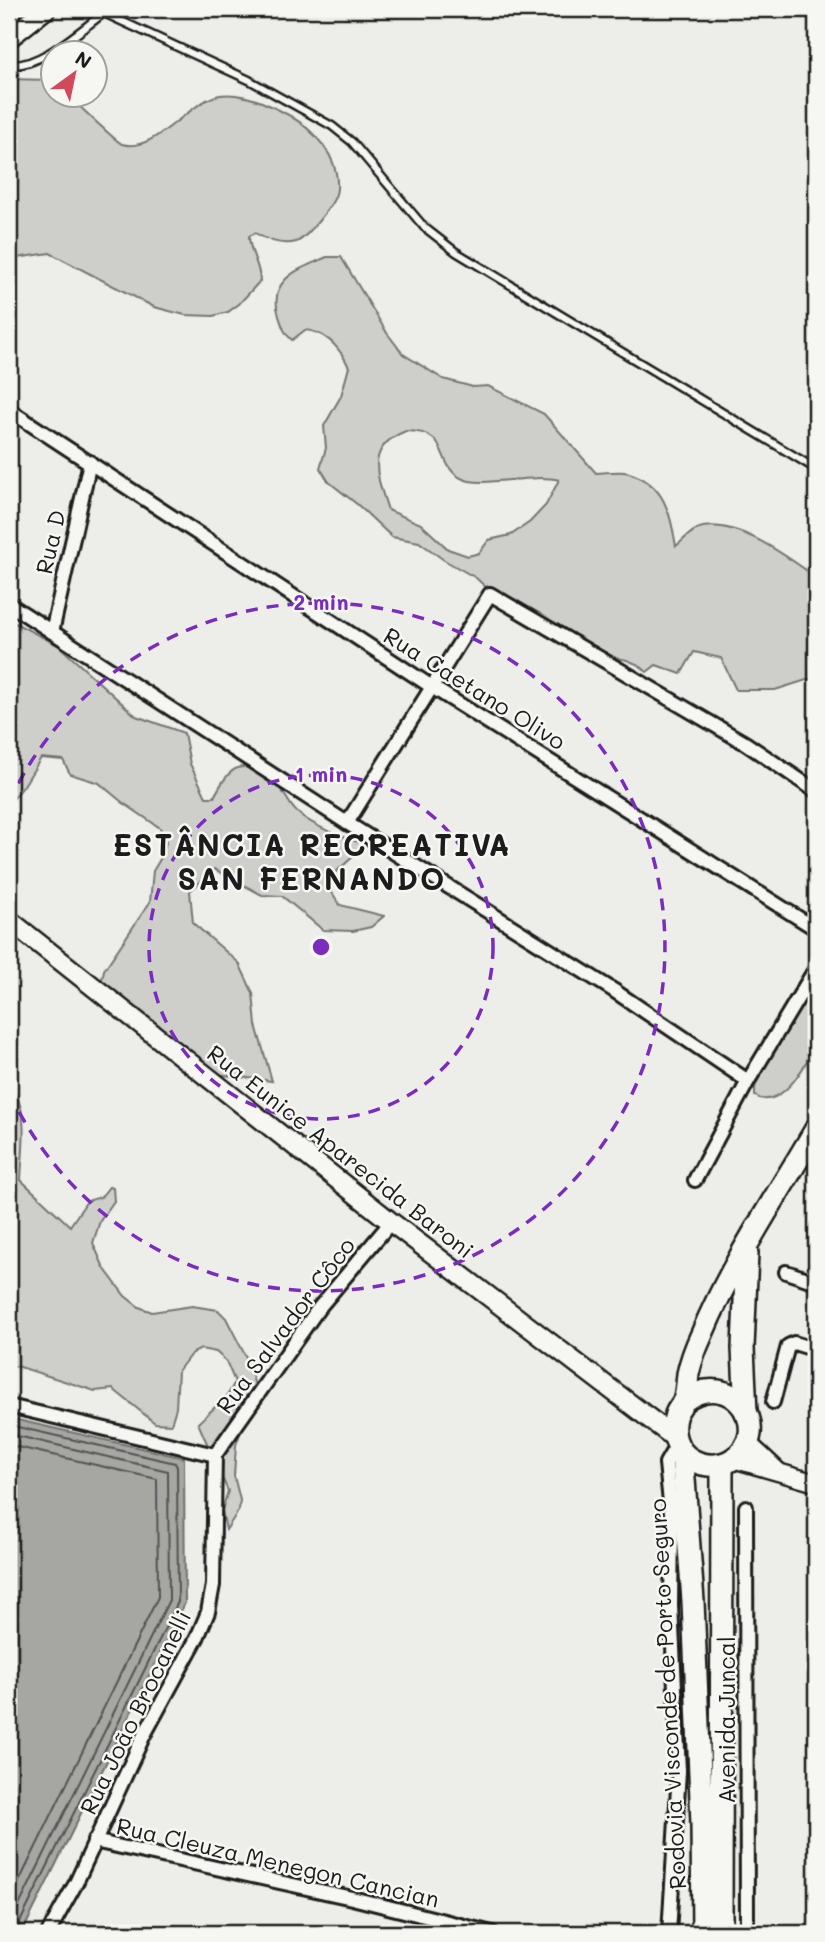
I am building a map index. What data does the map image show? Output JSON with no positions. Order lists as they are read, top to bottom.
{
  "streets": {
    "main road": ["Rua Eunice Aparecida Baroni", "Rodovia Visconde de Porto Seguro"],
    "street": [
      "Rua D",
      "Rua Caetano Olivo",
      "Rua Salvador Côco",
      "Rua João Brocanelli",
      "Avenida Juncal",
      "Rua Cleuza Menegon Cancian"
    ]
  },
  "crossings": [
    ["Rua D", "Rua Caetano Olivo"],
    ["Rua Eunice Aparecida Baroni", "Rua Salvador Côco"],
    ["Rua Eunice Aparecida Baroni", "Rodovia Visconde de Porto Seguro"],
    ["Rua Salvador Côco", "Rua João Brocanelli"],
    ["Rua João Brocanelli", "Rua Cleuza Menegon Cancian"]
  ],
  "districts": ["ESTÂNCIA RECREATIVA SAN FERNANDO"],
  "north": "top right",
  "rings": ["2 min", "1 min"]
}
